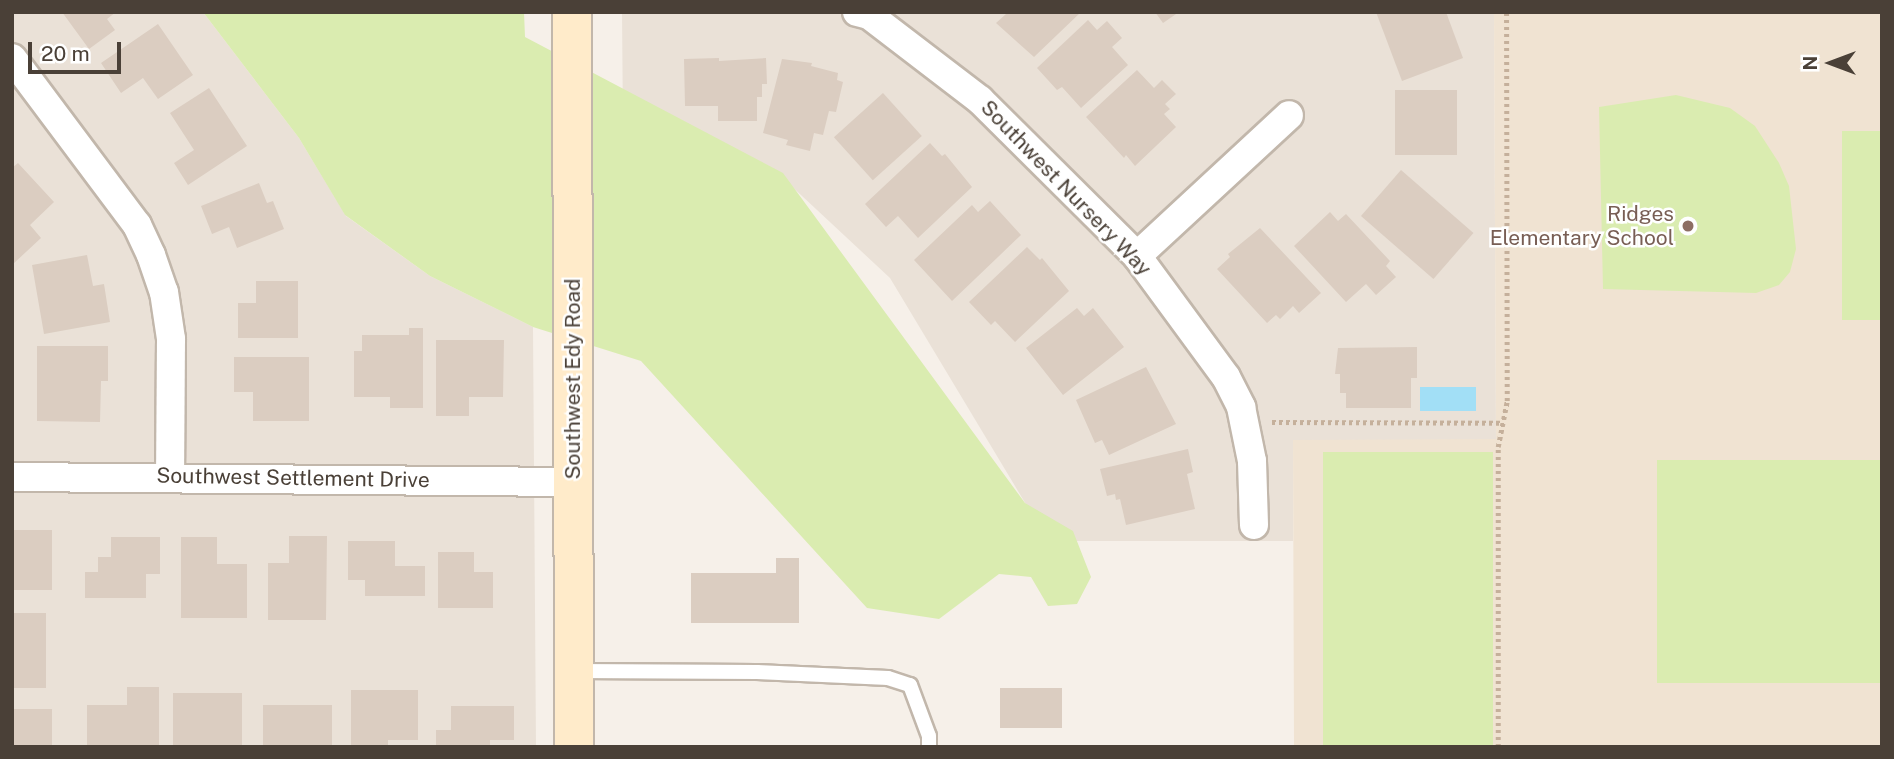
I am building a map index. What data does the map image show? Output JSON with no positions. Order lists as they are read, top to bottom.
{
  "streets": {
    "main road": ["Southwest Edy Road"],
    "street": ["Southwest Nursery Way", "Southwest Settlement Drive"]
  },
  "crossings": [
    ["Southwest Edy Road", "Southwest Settlement Drive"]
  ],
  "places": ["Ridges Elementary School"],
  "scale_bar": "20 m",
  "north": "left"
}
